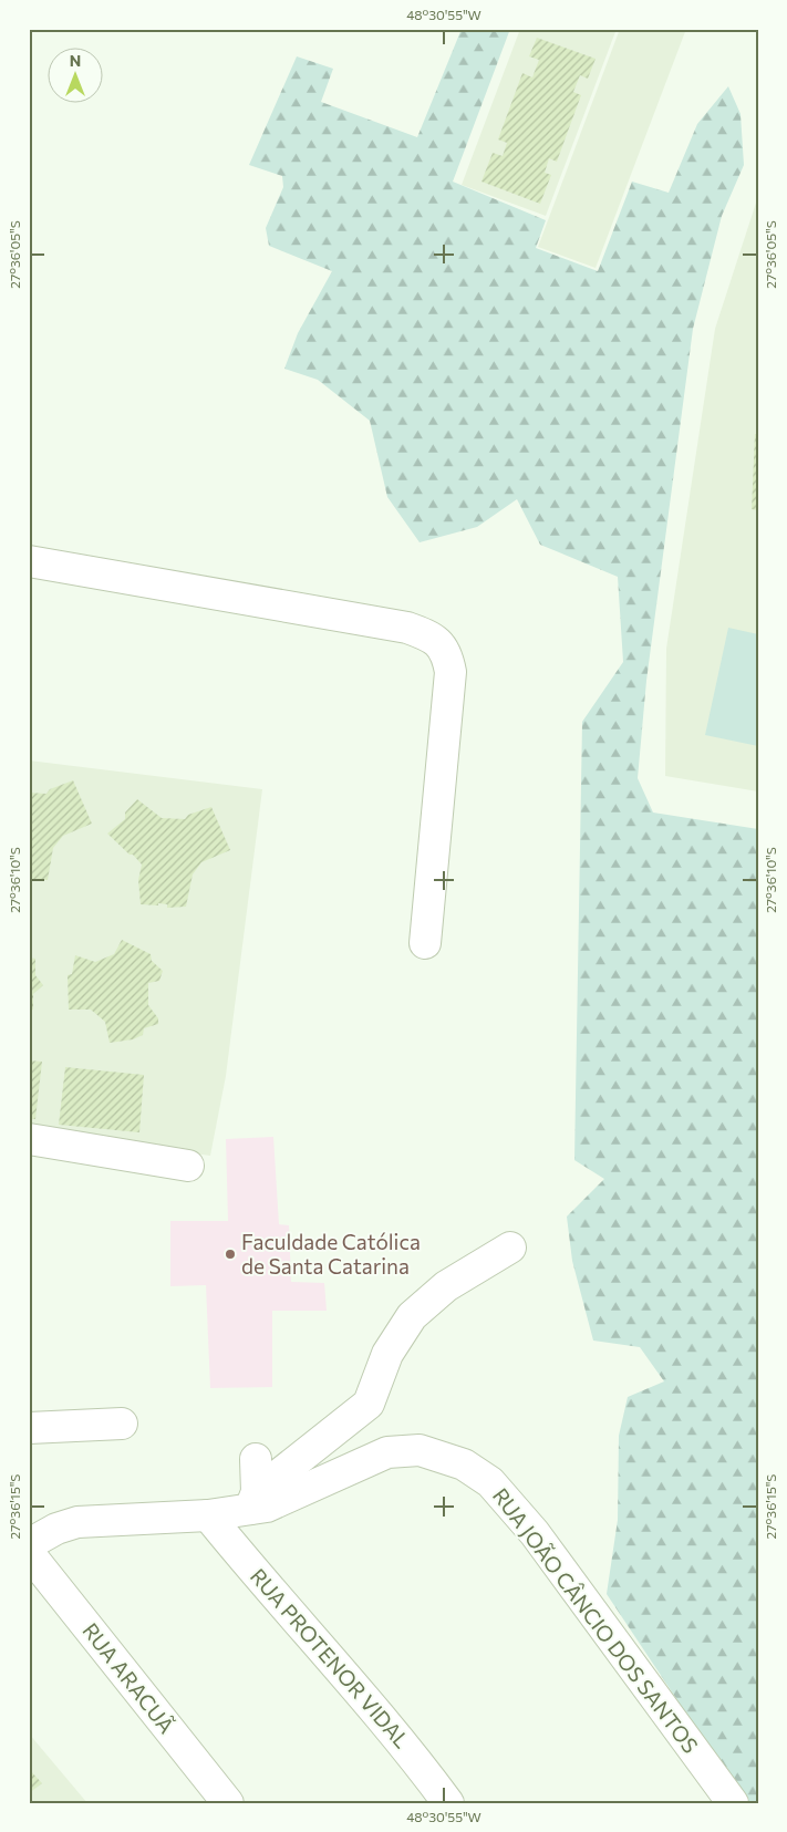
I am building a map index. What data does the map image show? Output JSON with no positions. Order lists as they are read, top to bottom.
{
  "streets": {
    "street": ["RUA JOÃO CÂNCIO DOS SANTOS", "RUA PROTENOR VIDAL", "RUA ARACUÃ"]
  },
  "crossings": [
    ["RUA JOÃO CÂNCIO DOS SANTOS", "RUA PROTENOR VIDAL"]
  ],
  "places": ["Faculdade Católica de Santa Catarina"],
  "north": "top",
  "coordinates": [
    "48°30'55\"W",
    "27°36'05\"S",
    "27°36'10\"S",
    "27°36'15\"S"
  ]
}
